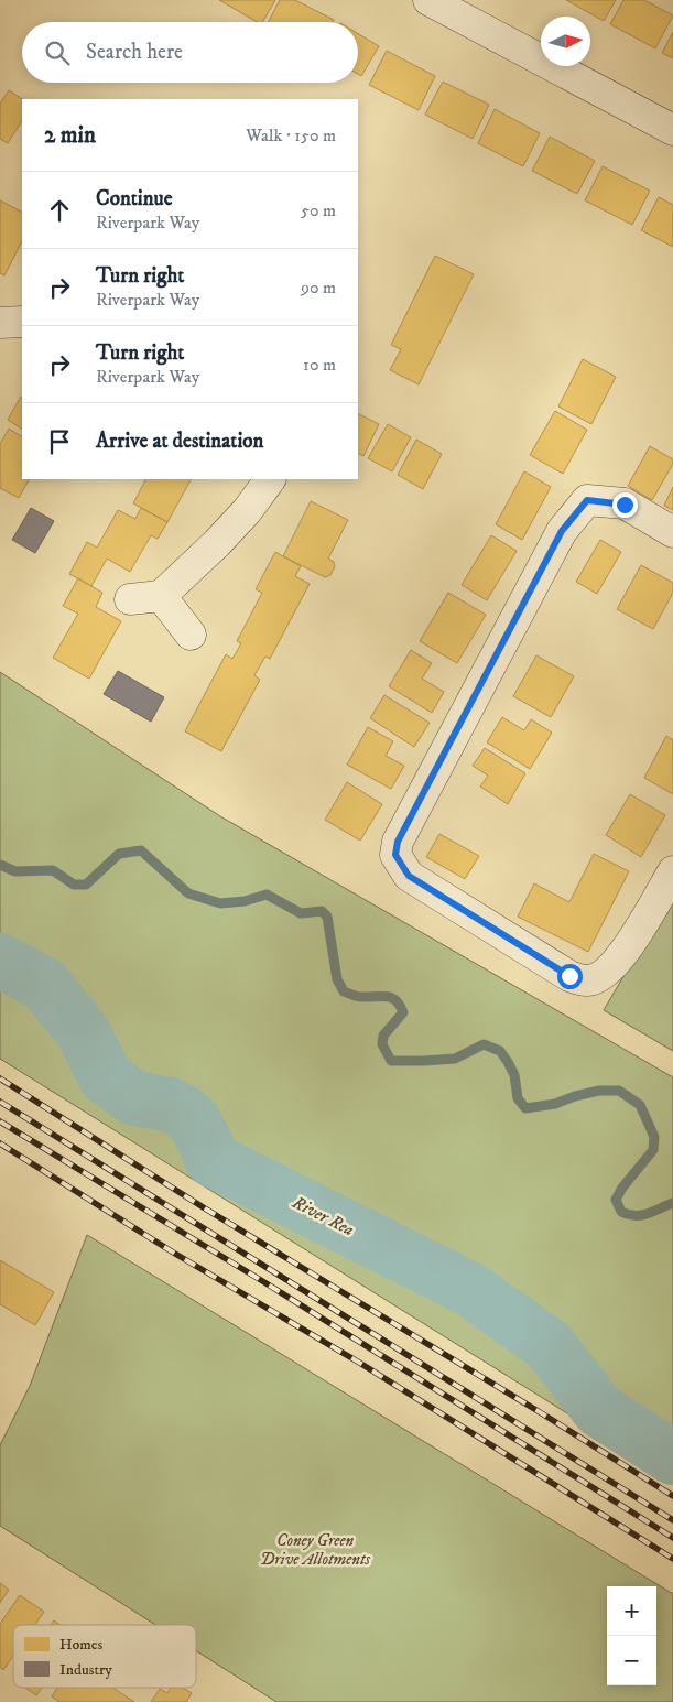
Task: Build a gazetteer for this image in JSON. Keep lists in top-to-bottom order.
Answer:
{
  "water": ["River Rea"],
  "parks": ["Coney Green Drive Allotments"],
  "legend": ["Homes", "Industry"],
  "north": "right",
  "page": {
    "search": "Search here",
    "heading": ["2 min", "Walk · 150 m"],
    "list": [
      ["Continue", "Riverpark Way", "50 m"],
      ["Turn right", "Riverpark Way", "90 m"],
      ["Turn right", "Riverpark Way", "10 m"],
      "Arrive at destination"
    ],
    "map_buttons": ["+", "−"]
  }
}
